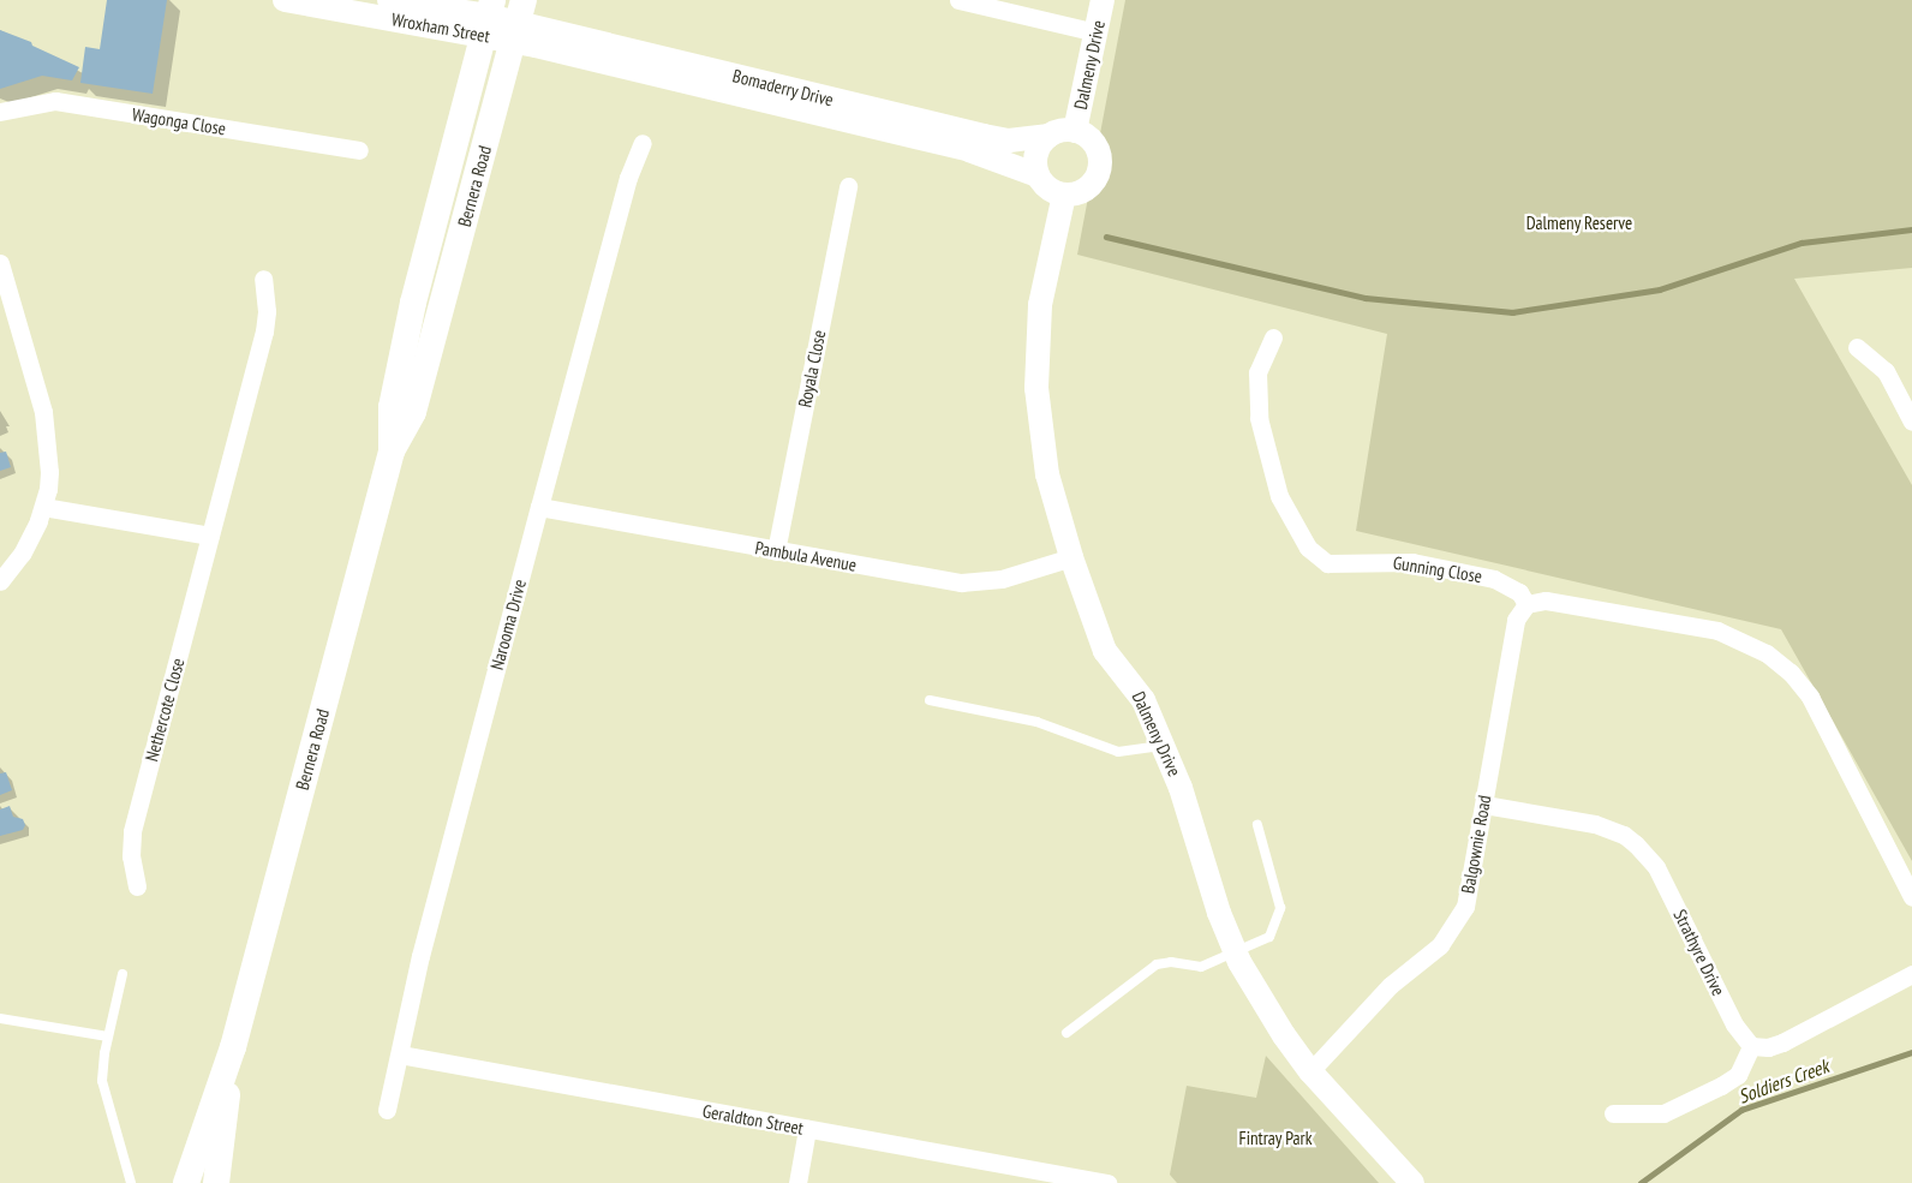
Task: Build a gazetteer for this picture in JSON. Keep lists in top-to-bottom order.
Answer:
{
  "streets": {
    "main road": ["Bernera Road"],
    "street": [
      "Wroxham Street",
      "Dalmeny Drive",
      "Bomaderry Drive",
      "Wagonga Close",
      "Royala Close",
      "Pambula Avenue",
      "Gunning Close",
      "Narooma Drive",
      "Nethercote Close",
      "Balgownie Road",
      "Strathyre Drive",
      "Geraldton Street"
    ]
  },
  "crossings": [
    ["Wroxham Street", "Bomaderry Drive"],
    ["Wroxham Street", "Bernera Road"],
    ["Dalmeny Drive", "Bomaderry Drive"],
    ["Dalmeny Drive", "Pambula Avenue"],
    ["Dalmeny Drive", "Balgownie Road"],
    ["Bomaderry Drive", "Bernera Road"],
    ["Royala Close", "Pambula Avenue"],
    ["Pambula Avenue", "Narooma Drive"],
    ["Gunning Close", "Balgownie Road"],
    ["Narooma Drive", "Geraldton Street"],
    ["Balgownie Road", "Strathyre Drive"]
  ],
  "water": ["Soldiers Creek"],
  "parks": ["Dalmeny Reserve", "Fintray Park"]
}
